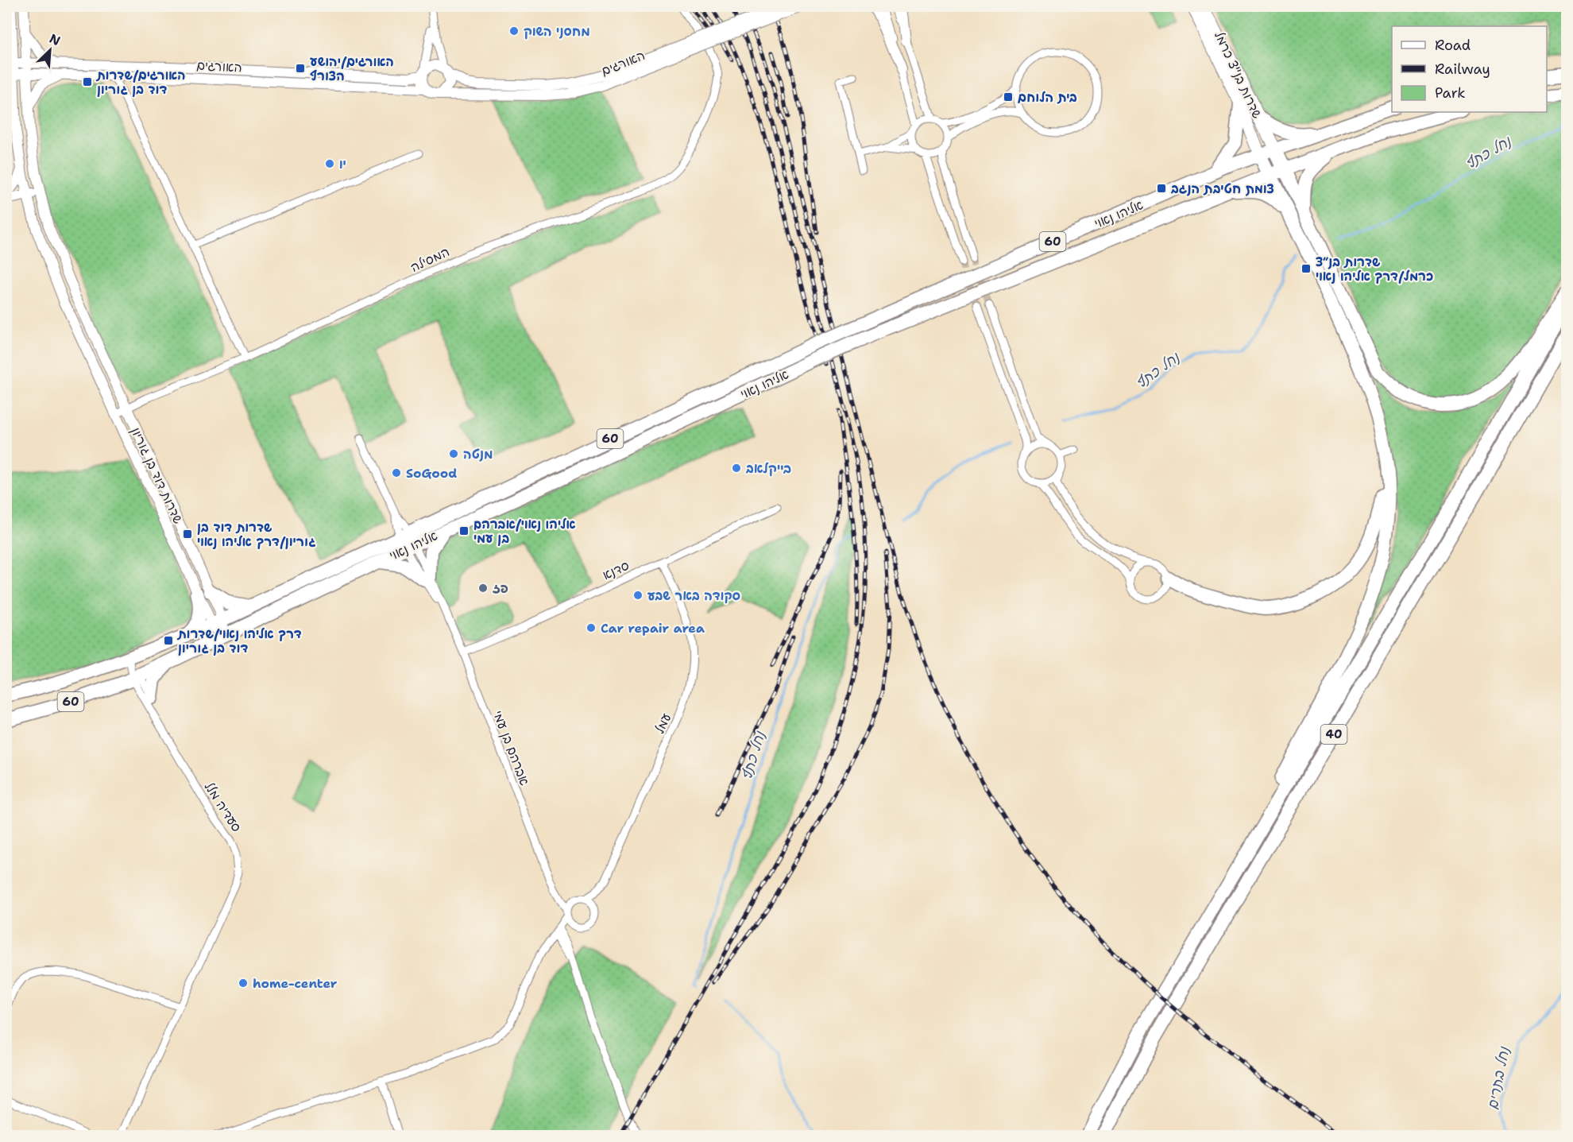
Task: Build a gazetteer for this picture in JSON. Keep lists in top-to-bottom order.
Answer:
{
  "streets": {
    "highway": ["אליהו נאוי", "60", "40"],
    "main road": ["שדרות בנ\"צ כרמל"],
    "street": [
      "האורגים",
      "המסילה",
      "שדרות דוד בן גוריון",
      "סדנא",
      "עמל",
      "אברהם בן עמי",
      "סעדיה מלל"
    ]
  },
  "crossings": [
    ["האורגים", "שדרות דוד בן גוריון"],
    ["שדרות בנ\"צ כרמל", "אליהו נאוי"],
    ["שדרות בנ\"צ כרמל", "60"],
    ["אליהו נאוי", "60"],
    ["אליהו נאוי", "שדרות דוד בן גוריון"],
    ["אליהו נאוי", "אברהם בן עמי"],
    ["אליהו נאוי", "סעדיה מלל"],
    ["המסילה", "שדרות דוד בן גוריון"],
    ["סדנא", "עמל"],
    ["סדנא", "אברהם בן עמי"],
    ["עמל", "אברהם בן עמי"]
  ],
  "water": ["נחל כתף", "נחל בתרים"],
  "places": {
    "other": [
      "מחסני השוק",
      "יו",
      "מנטה",
      "בייקלאב",
      "SoGood",
      "פז",
      "סקודה באר שבע",
      "Car repair area",
      "home-center"
    ],
    "transit": [
      "האורגים/יהושע הצורף",
      "האורגים/שדרות דוד בן גוריון",
      "בית הלוחם",
      "צומת חטיבת הנגב",
      "שדרות בנ״צ כרמל/דרך אליהו נאוי",
      "אליהו נאוי/אברהם בן עמי",
      "שדרות דוד בן גוריון/דרך אליהו נאוי",
      "דרך אליהו נאוי/שדרות דוד בן גוריון"
    ]
  },
  "legend": ["Road", "Railway", "Park"],
  "north": "top right"
}
